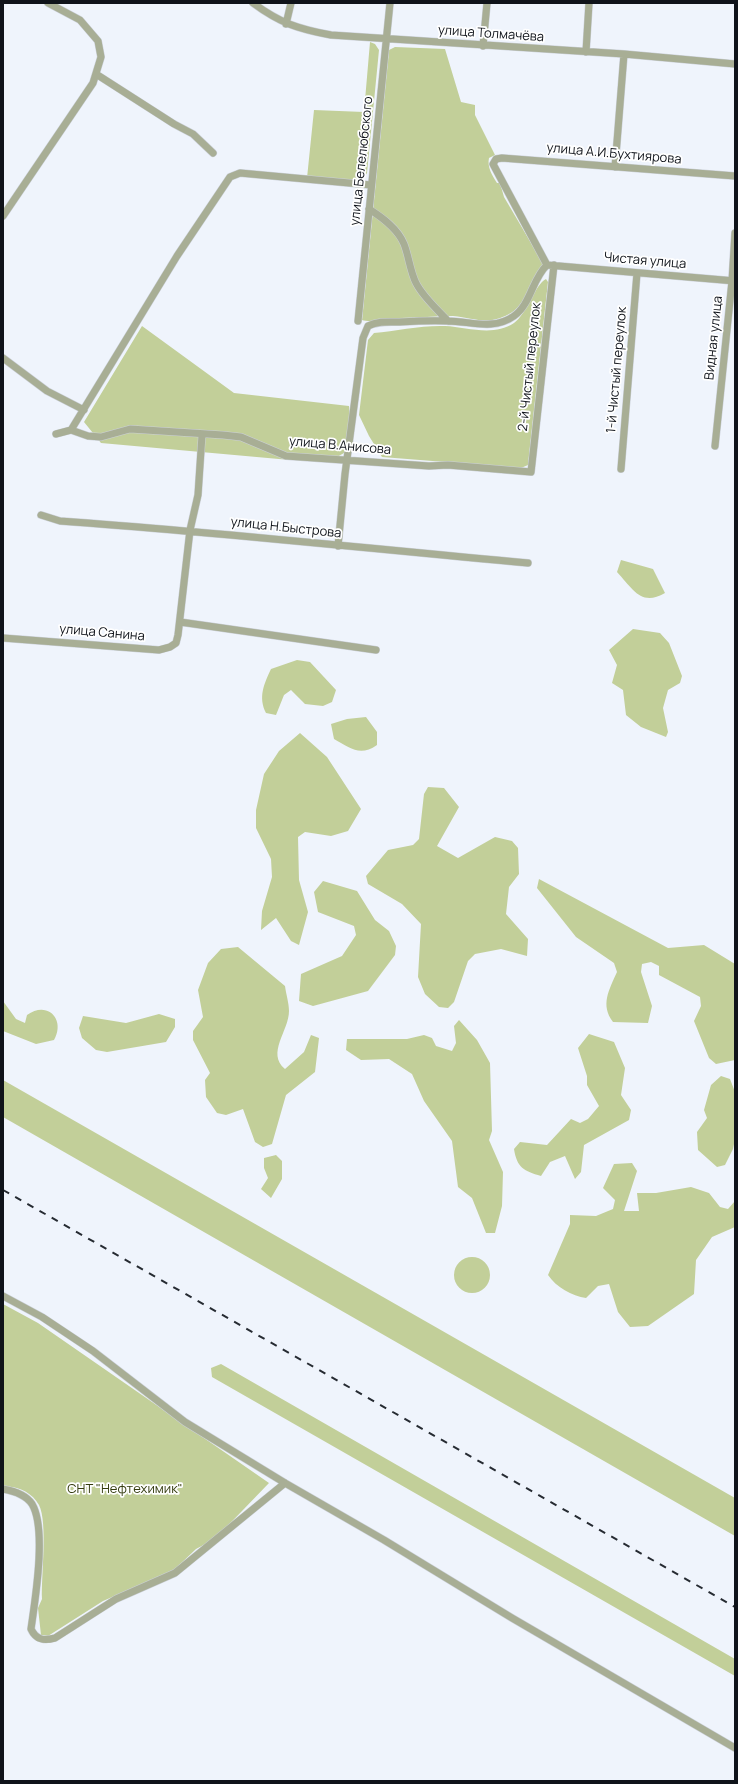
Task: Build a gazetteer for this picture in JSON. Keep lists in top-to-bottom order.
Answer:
{
  "streets": {
    "street": [
      "улица Толмачёва",
      "улица А.И.Бухтиярова",
      "улица Белелюбского",
      "Чистая улица",
      "Видная улица",
      "2-й Чистый переулок",
      "1-й Чистый переулок",
      "улица В.Анисова",
      "улица Н.Быстрова",
      "улица Санина"
    ]
  },
  "crossings": [
    ["улица Толмачёва", "улица Белелюбского"],
    ["улица А.И.Бухтиярова", "Чистая улица"],
    ["улица А.И.Бухтиярова", "2-й Чистый переулок"],
    ["Чистая улица", "Видная улица"],
    ["Чистая улица", "2-й Чистый переулок"],
    ["Чистая улица", "1-й Чистый переулок"],
    ["2-й Чистый переулок", "улица В.Анисова"]
  ],
  "parks": ["СНТ \"Нефтехимик\""]
}
